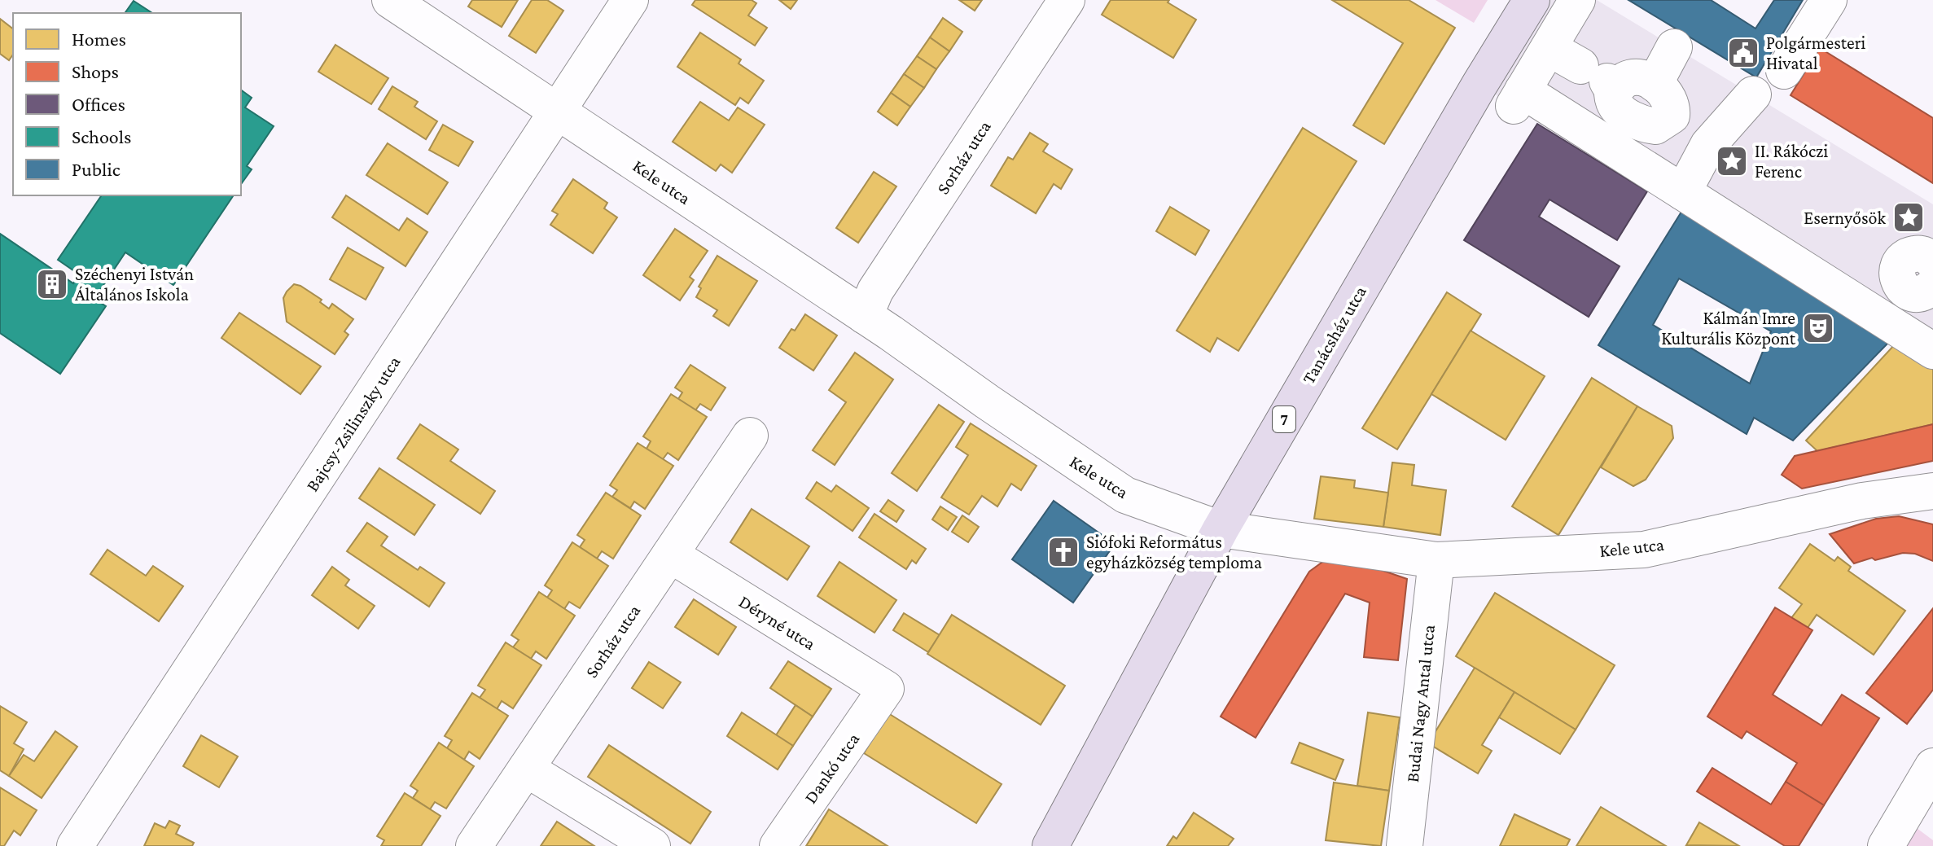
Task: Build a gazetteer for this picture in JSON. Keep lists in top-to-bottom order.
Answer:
{
  "streets": {
    "main road": ["Tanácsház utca", "7"],
    "street": [
      "Sorház utca",
      "Kele utca",
      "Bajcsy-Zsilinszky utca",
      "Déryné utca",
      "Budai Nagy Antal utca",
      "Dankó utca"
    ]
  },
  "crossings": [
    ["Sorház utca", "Kele utca"],
    ["Sorház utca", "Déryné utca"],
    ["Kele utca", "Tanácsház utca"],
    ["Kele utca", "Bajcsy-Zsilinszky utca"],
    ["Kele utca", "Budai Nagy Antal utca"],
    ["Déryné utca", "Dankó utca"]
  ],
  "places": {
    "public building": ["Polgármesteri Hivatal"],
    "place": ["II. Rákóczi Ferenc", "Esernyősök"],
    "building": ["Széchenyi István Általános Iskola"],
    "theatre": ["Kálmán Imre Kulturális Központ"],
    "church": ["Siófoki Református egyházközség temploma"]
  },
  "legend": [
    "Homes",
    "Shops",
    "Offices",
    "Schools",
    "Public"
  ]
}
